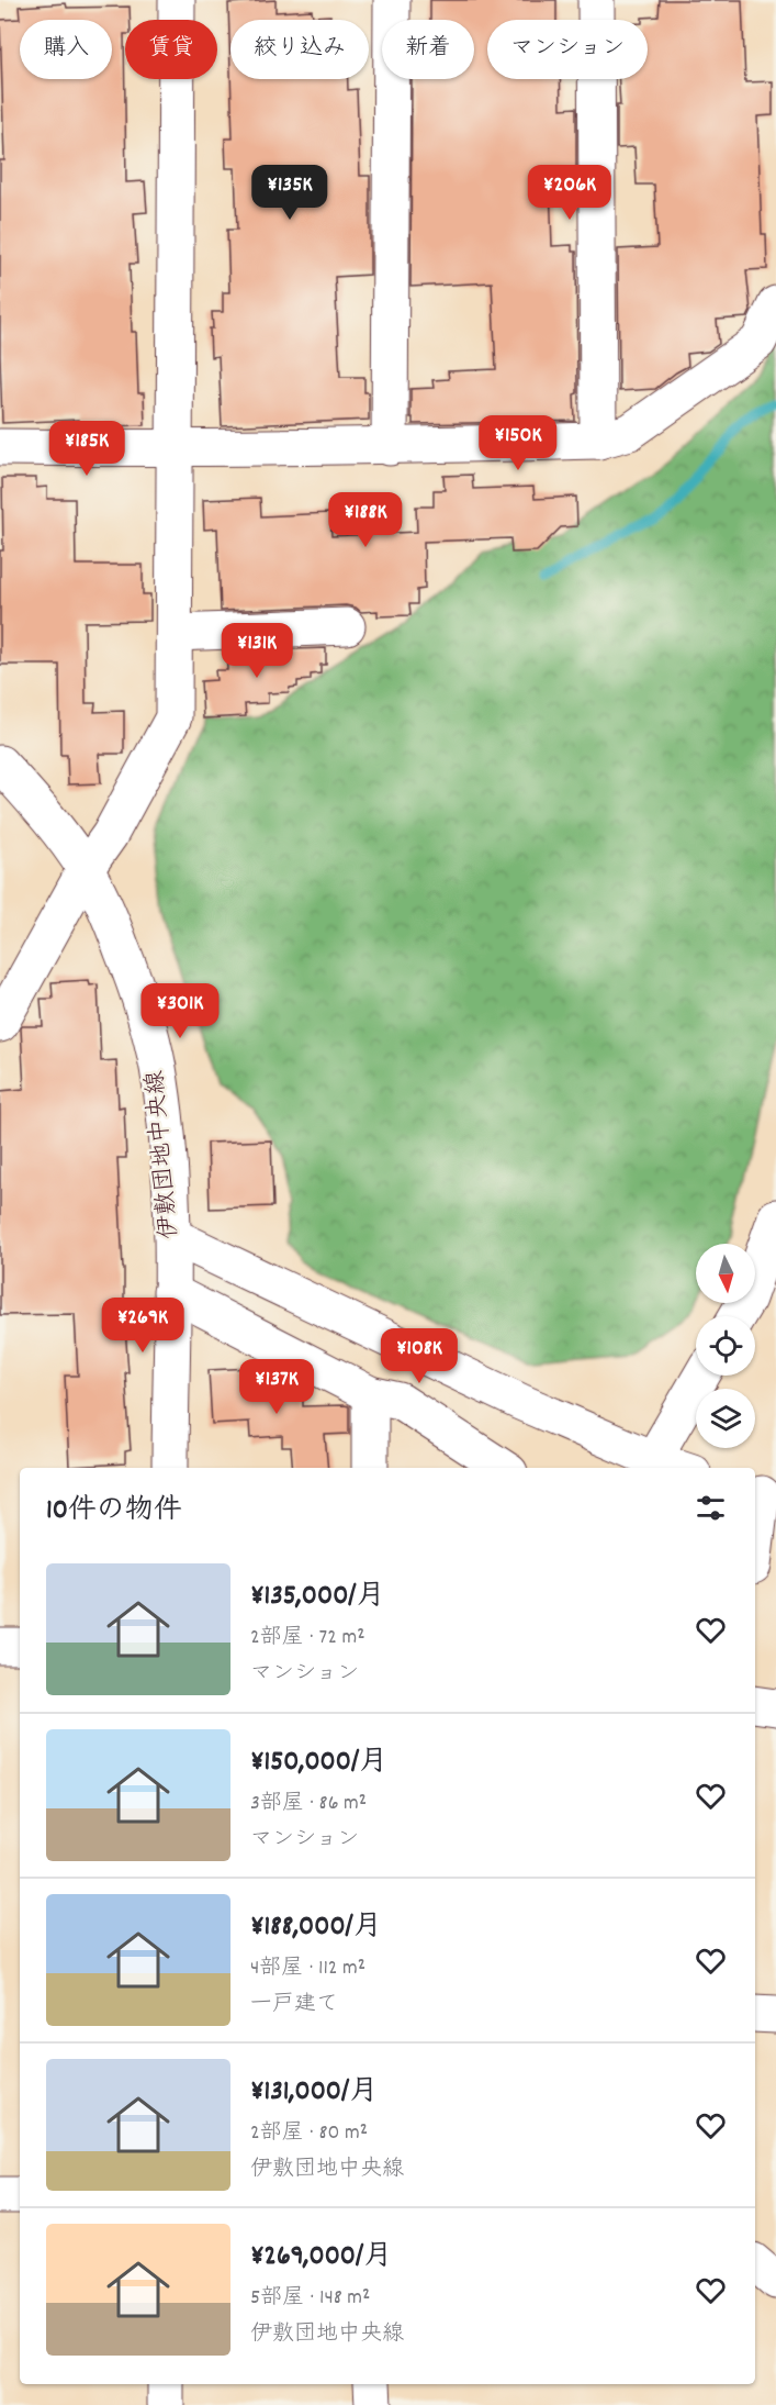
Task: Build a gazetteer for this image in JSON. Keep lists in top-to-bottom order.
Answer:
{
  "streets": {
    "street": ["伊敷団地中央線"]
  },
  "north": "bottom",
  "page": {
    "chip": [
      "購入",
      "賃貸",
      "絞り込み",
      "新着",
      "マンション"
    ],
    "price": [
      "¥135K",
      "¥206K",
      "¥150K",
      "¥185K",
      "¥188K",
      "¥131K",
      "¥301K",
      "¥269K",
      "¥108K",
      "¥137K"
    ],
    "heading": "10件の物件",
    "list": [
      {
        "name": "¥135,000/月",
        "note": "2部屋 · 72 m² · マンション"
      },
      {
        "name": "¥150,000/月",
        "note": "3部屋 · 86 m² · マンション"
      },
      {
        "name": "¥188,000/月",
        "note": "4部屋 · 112 m² · 一戸建て"
      },
      {
        "name": "¥131,000/月",
        "note": "2部屋 · 80 m² · 伊敷団地中央線"
      },
      {
        "name": "¥269,000/月",
        "note": "5部屋 · 148 m² · 伊敷団地中央線"
      }
    ]
  }
}
